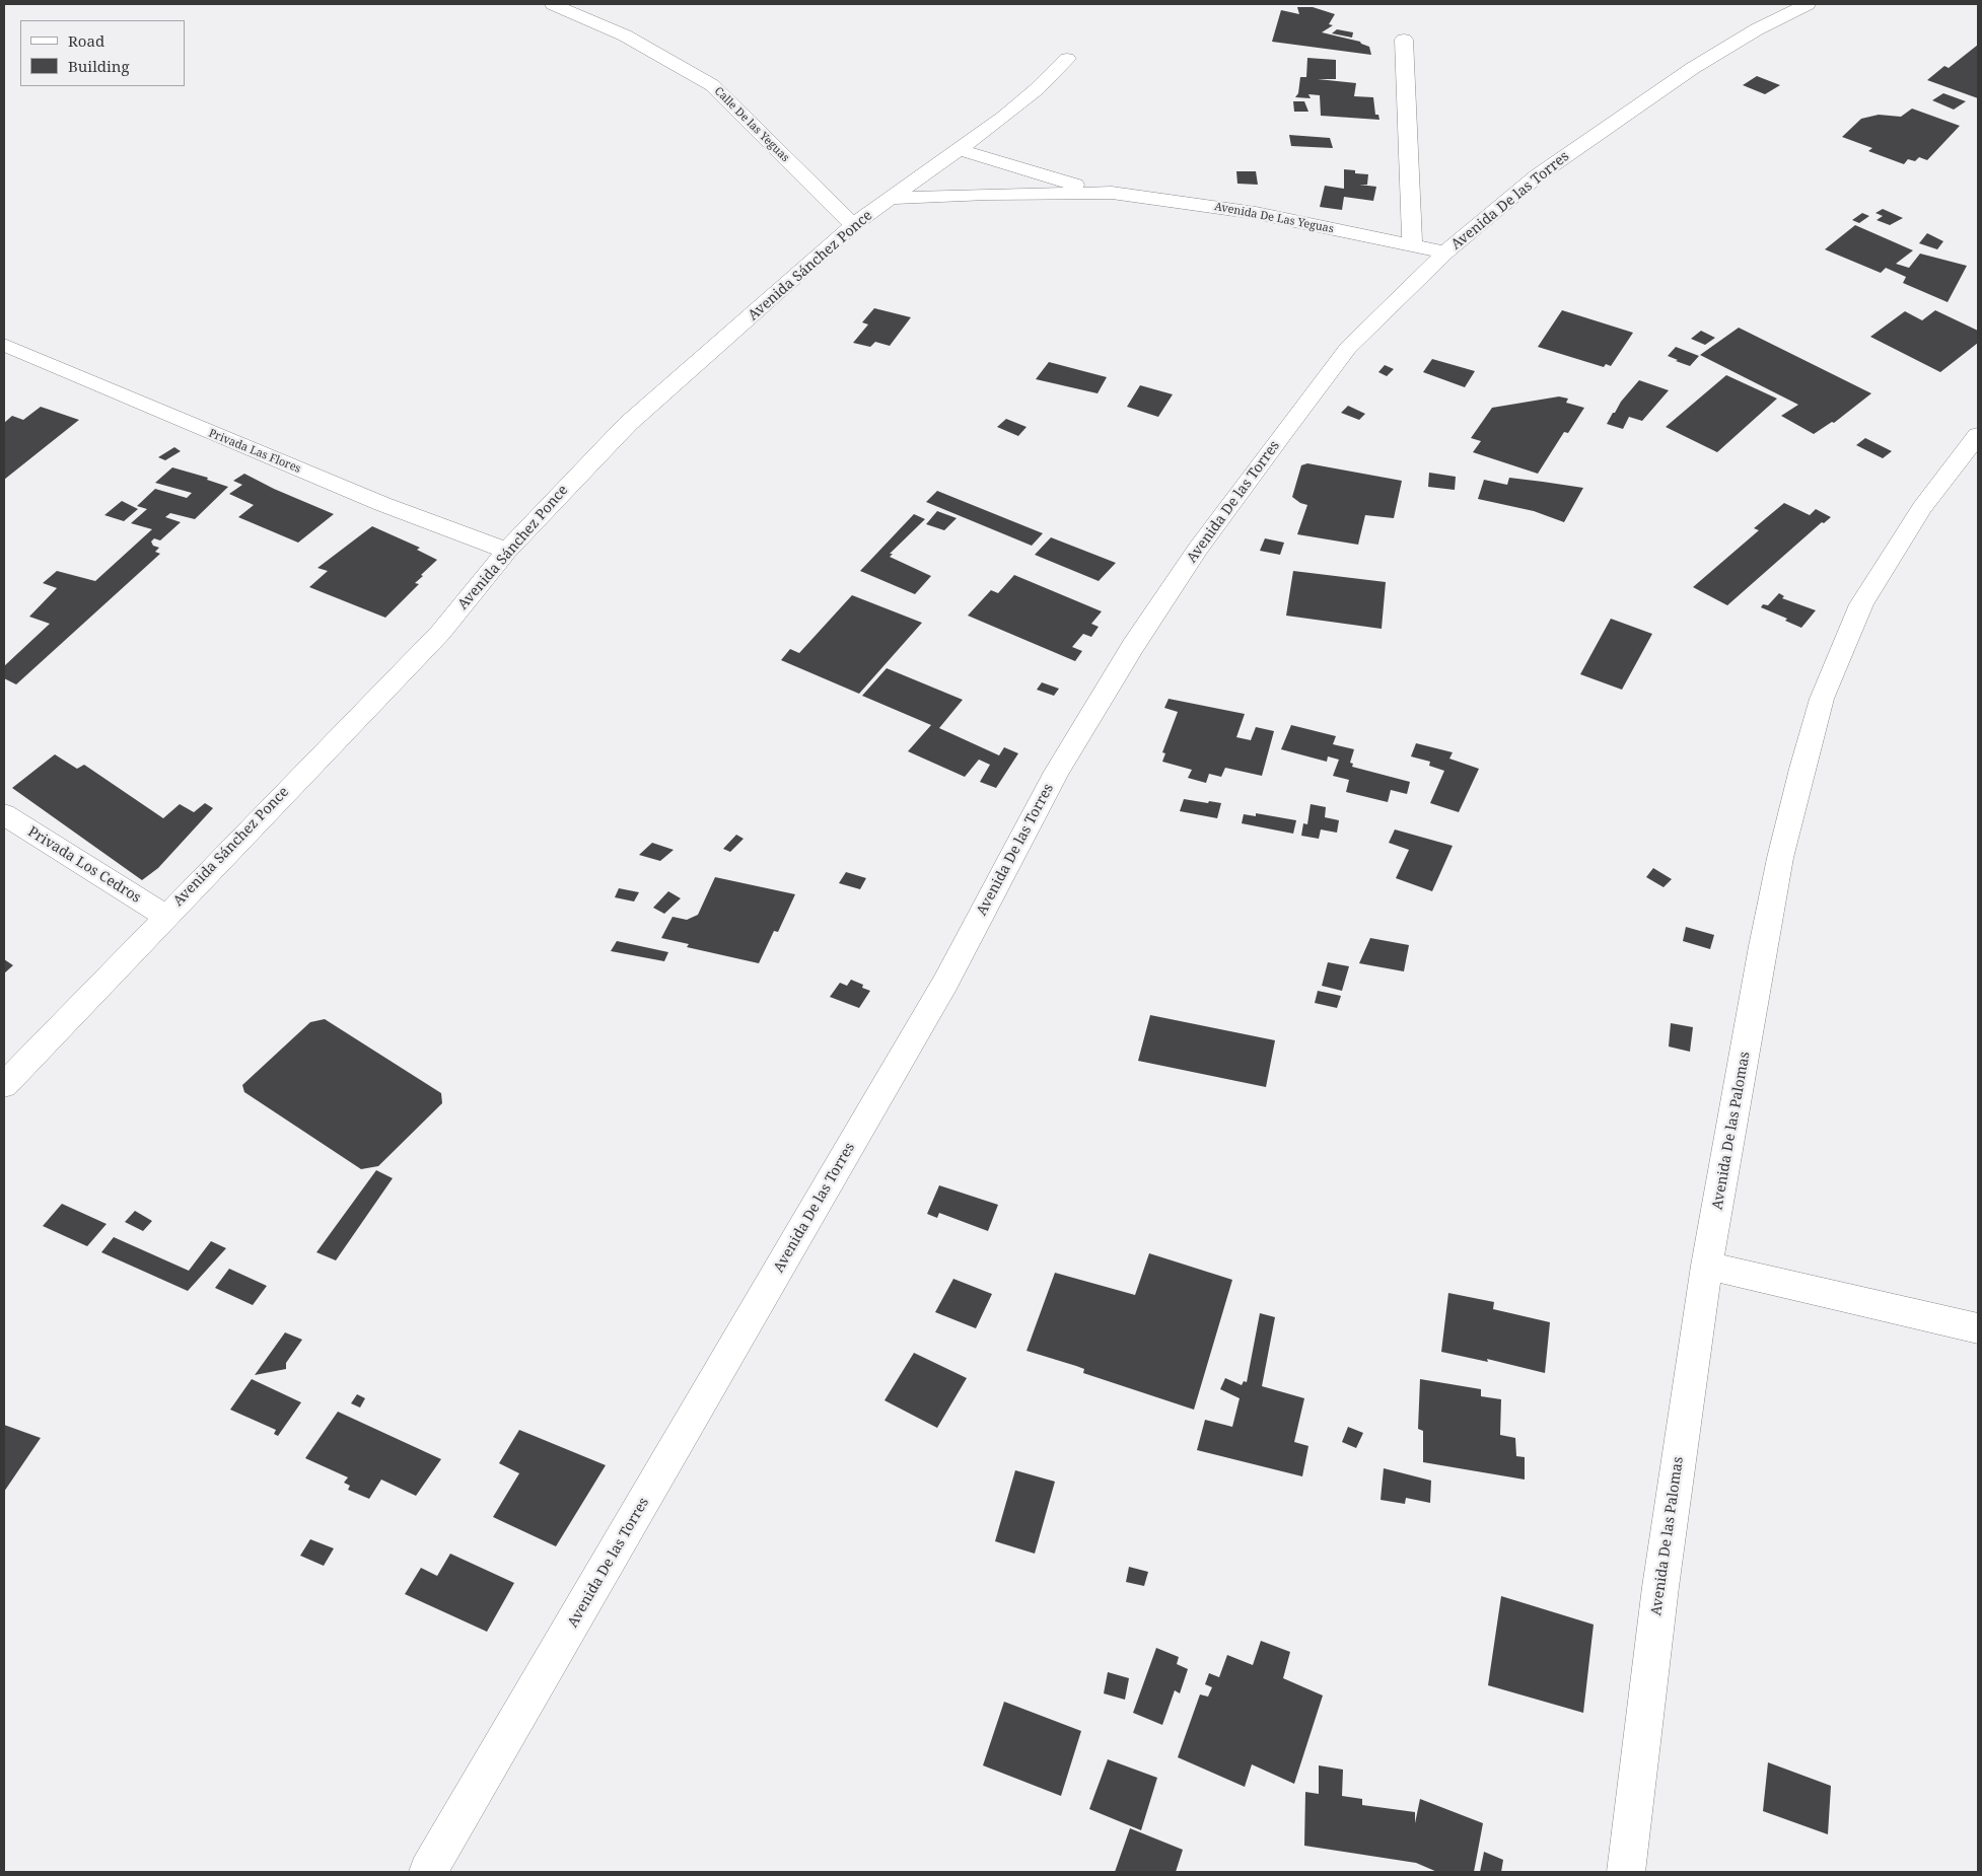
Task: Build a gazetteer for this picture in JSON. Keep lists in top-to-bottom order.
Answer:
{
  "streets": {
    "street": [
      "Calle De las Yeguas",
      "Avenida De las Torres",
      "Avenida De Las Yeguas",
      "Avenida Sánchez Ponce",
      "Privada Las Flores",
      "Privada Los Cedros",
      "Avenida De las Palomas"
    ]
  },
  "crossings": [
    ["Calle De las Yeguas", "Avenida Sánchez Ponce"],
    ["Avenida De las Torres", "Avenida De Las Yeguas"],
    ["Avenida De Las Yeguas", "Avenida Sánchez Ponce"],
    ["Avenida Sánchez Ponce", "Privada Las Flores"],
    ["Avenida Sánchez Ponce", "Privada Los Cedros"]
  ],
  "legend": ["Road", "Building"]
}
